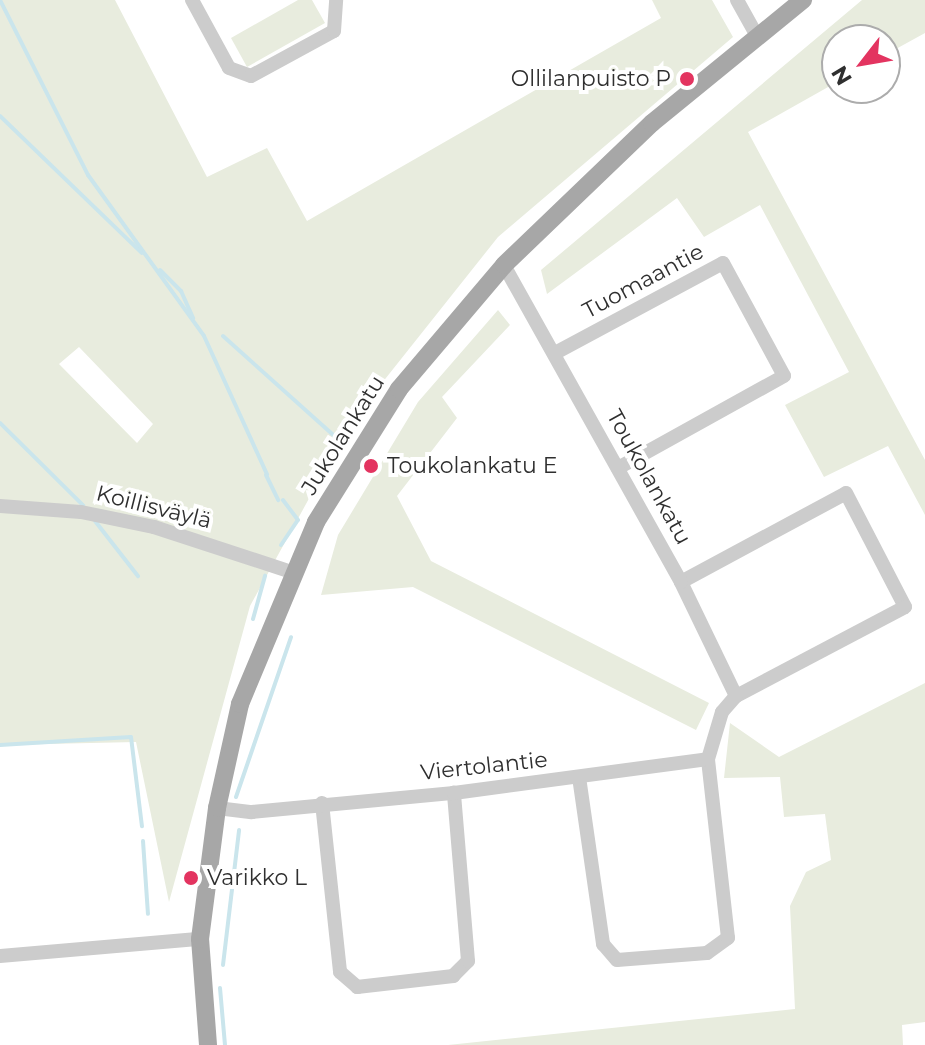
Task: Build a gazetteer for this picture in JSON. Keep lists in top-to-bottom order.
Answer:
{
  "streets": {
    "main road": ["Jukolankatu"],
    "street": [
      "Tuomaantie",
      "Toukolankatu",
      "Koillisväylä",
      "Viertolantie"
    ]
  },
  "crossings": [
    ["Tuomaantie", "Toukolankatu"],
    ["Jukolankatu", "Toukolankatu"],
    ["Jukolankatu", "Koillisväylä"],
    ["Jukolankatu", "Viertolantie"]
  ],
  "places": ["Ollilanpuisto P", "Toukolankatu E", "Varikko L"],
  "north": "bottom left"
}
